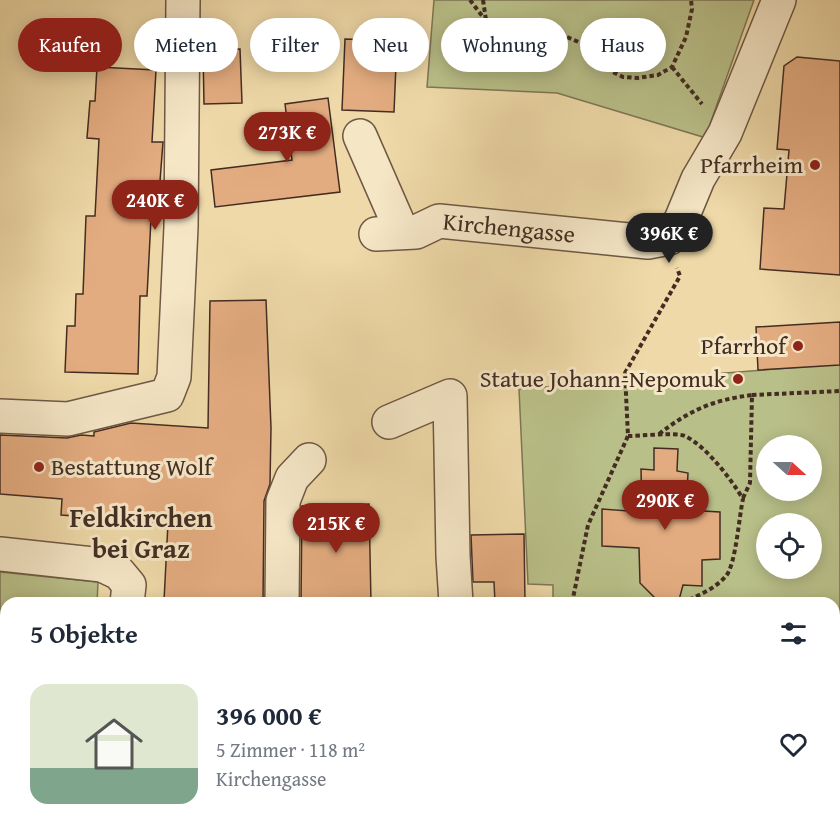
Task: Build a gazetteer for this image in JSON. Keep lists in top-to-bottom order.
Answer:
{
  "streets": {
    "street": ["Kirchengasse"]
  },
  "districts": ["Feldkirchen bei Graz"],
  "places": [
    "Pfarrheim",
    "Pfarrhof",
    "Statue Johann-Nepomuk",
    "Bestattung Wolf"
  ],
  "north": "right",
  "page": {
    "chip": [
      "Kaufen",
      "Mieten",
      "Filter",
      "Neu",
      "Wohnung",
      "Haus"
    ],
    "price": [
      "273K €",
      "240K €",
      "396K €",
      "290K €",
      "215K €"
    ],
    "heading": "5 Objekte",
    "list": [
      {
        "name": "396 000 €",
        "note": "5 Zimmer · 118 m² · Kirchengasse"
      }
    ]
  }
}
